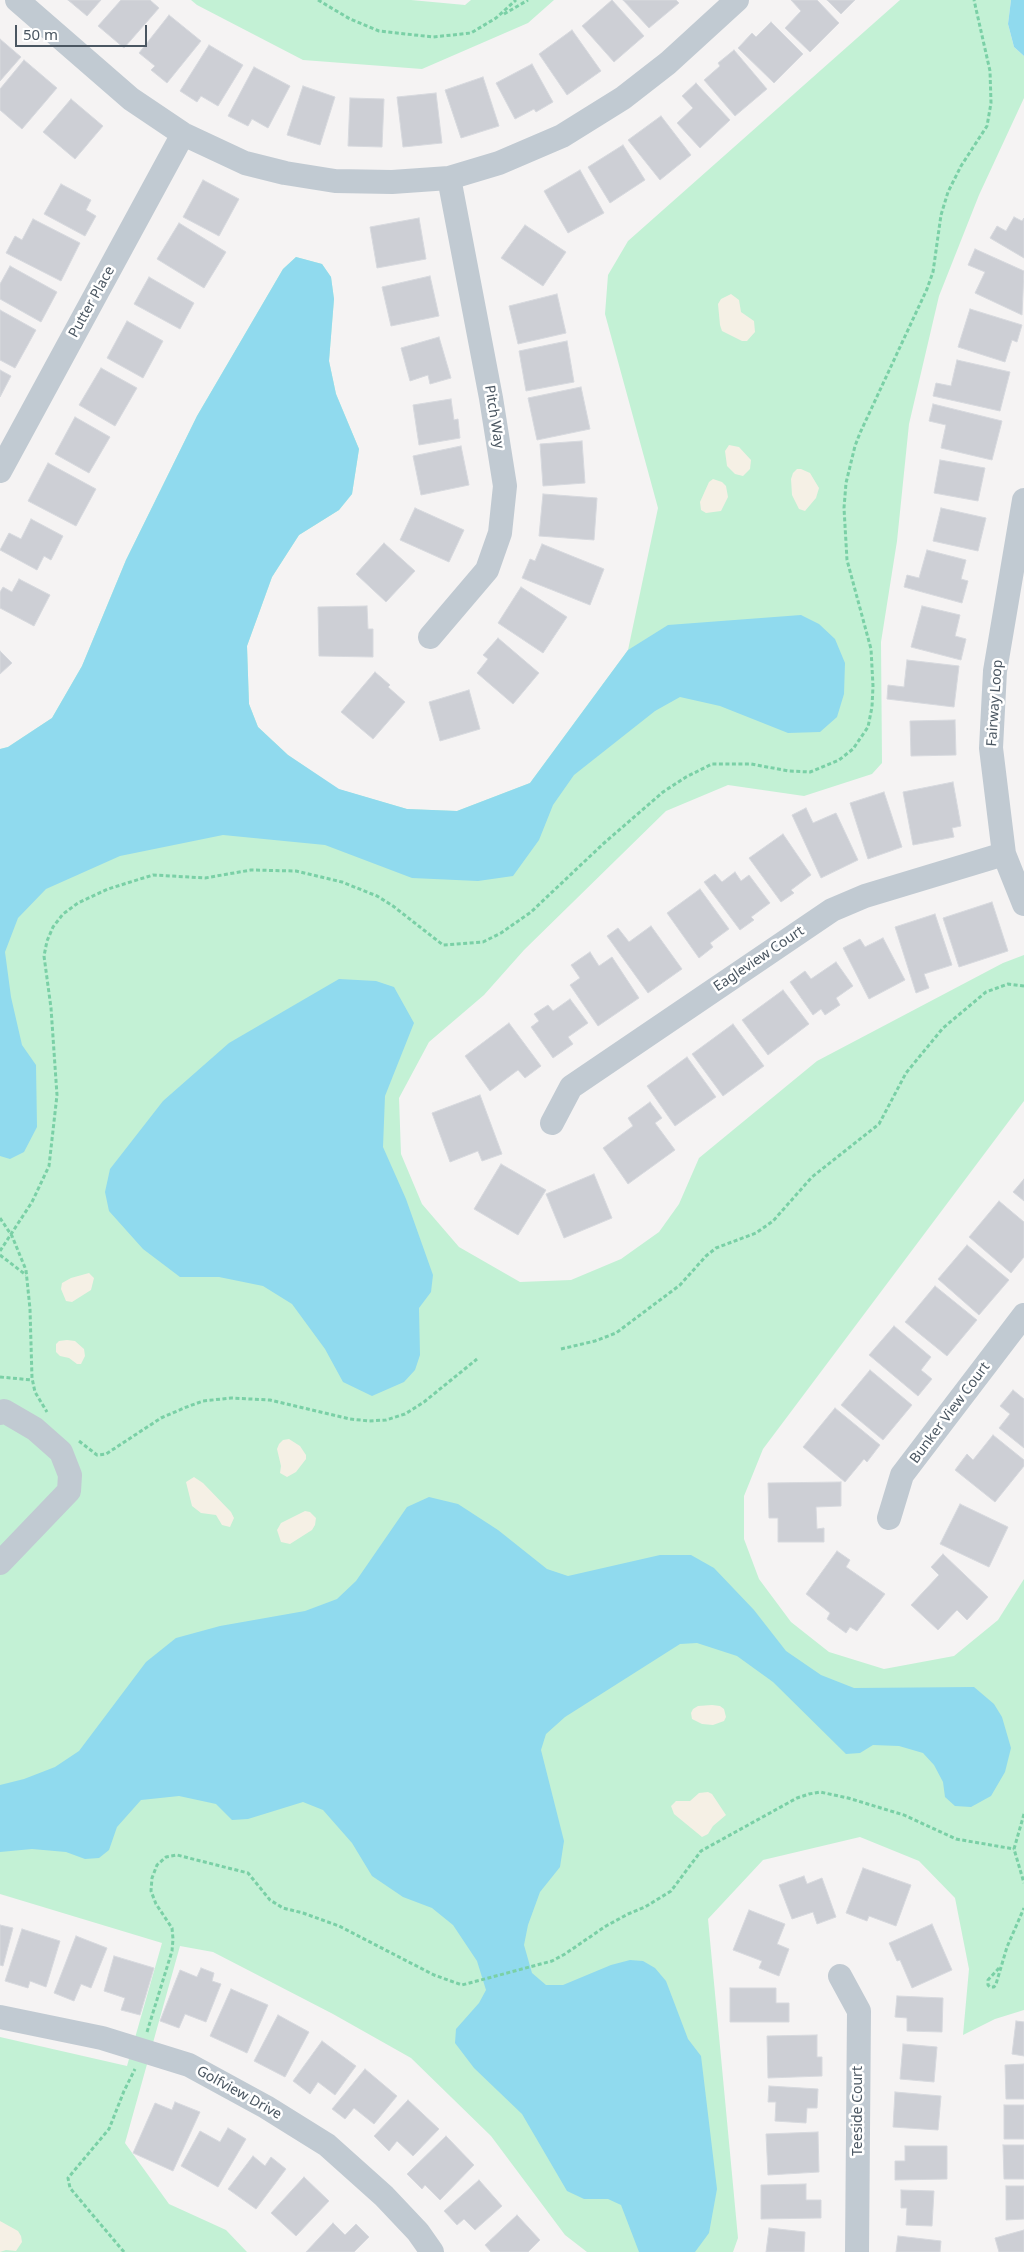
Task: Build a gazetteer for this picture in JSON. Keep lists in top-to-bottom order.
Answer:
{
  "streets": {
    "street": [
      "Putter Place",
      "Pitch Way",
      "Fairway Loop",
      "Eagleview Court",
      "Bunker View Court",
      "Golfview Drive",
      "Teeside Court"
    ]
  },
  "crossings": [
    ["Fairway Loop", "Eagleview Court"]
  ],
  "scale_bar": "50 m"
}
